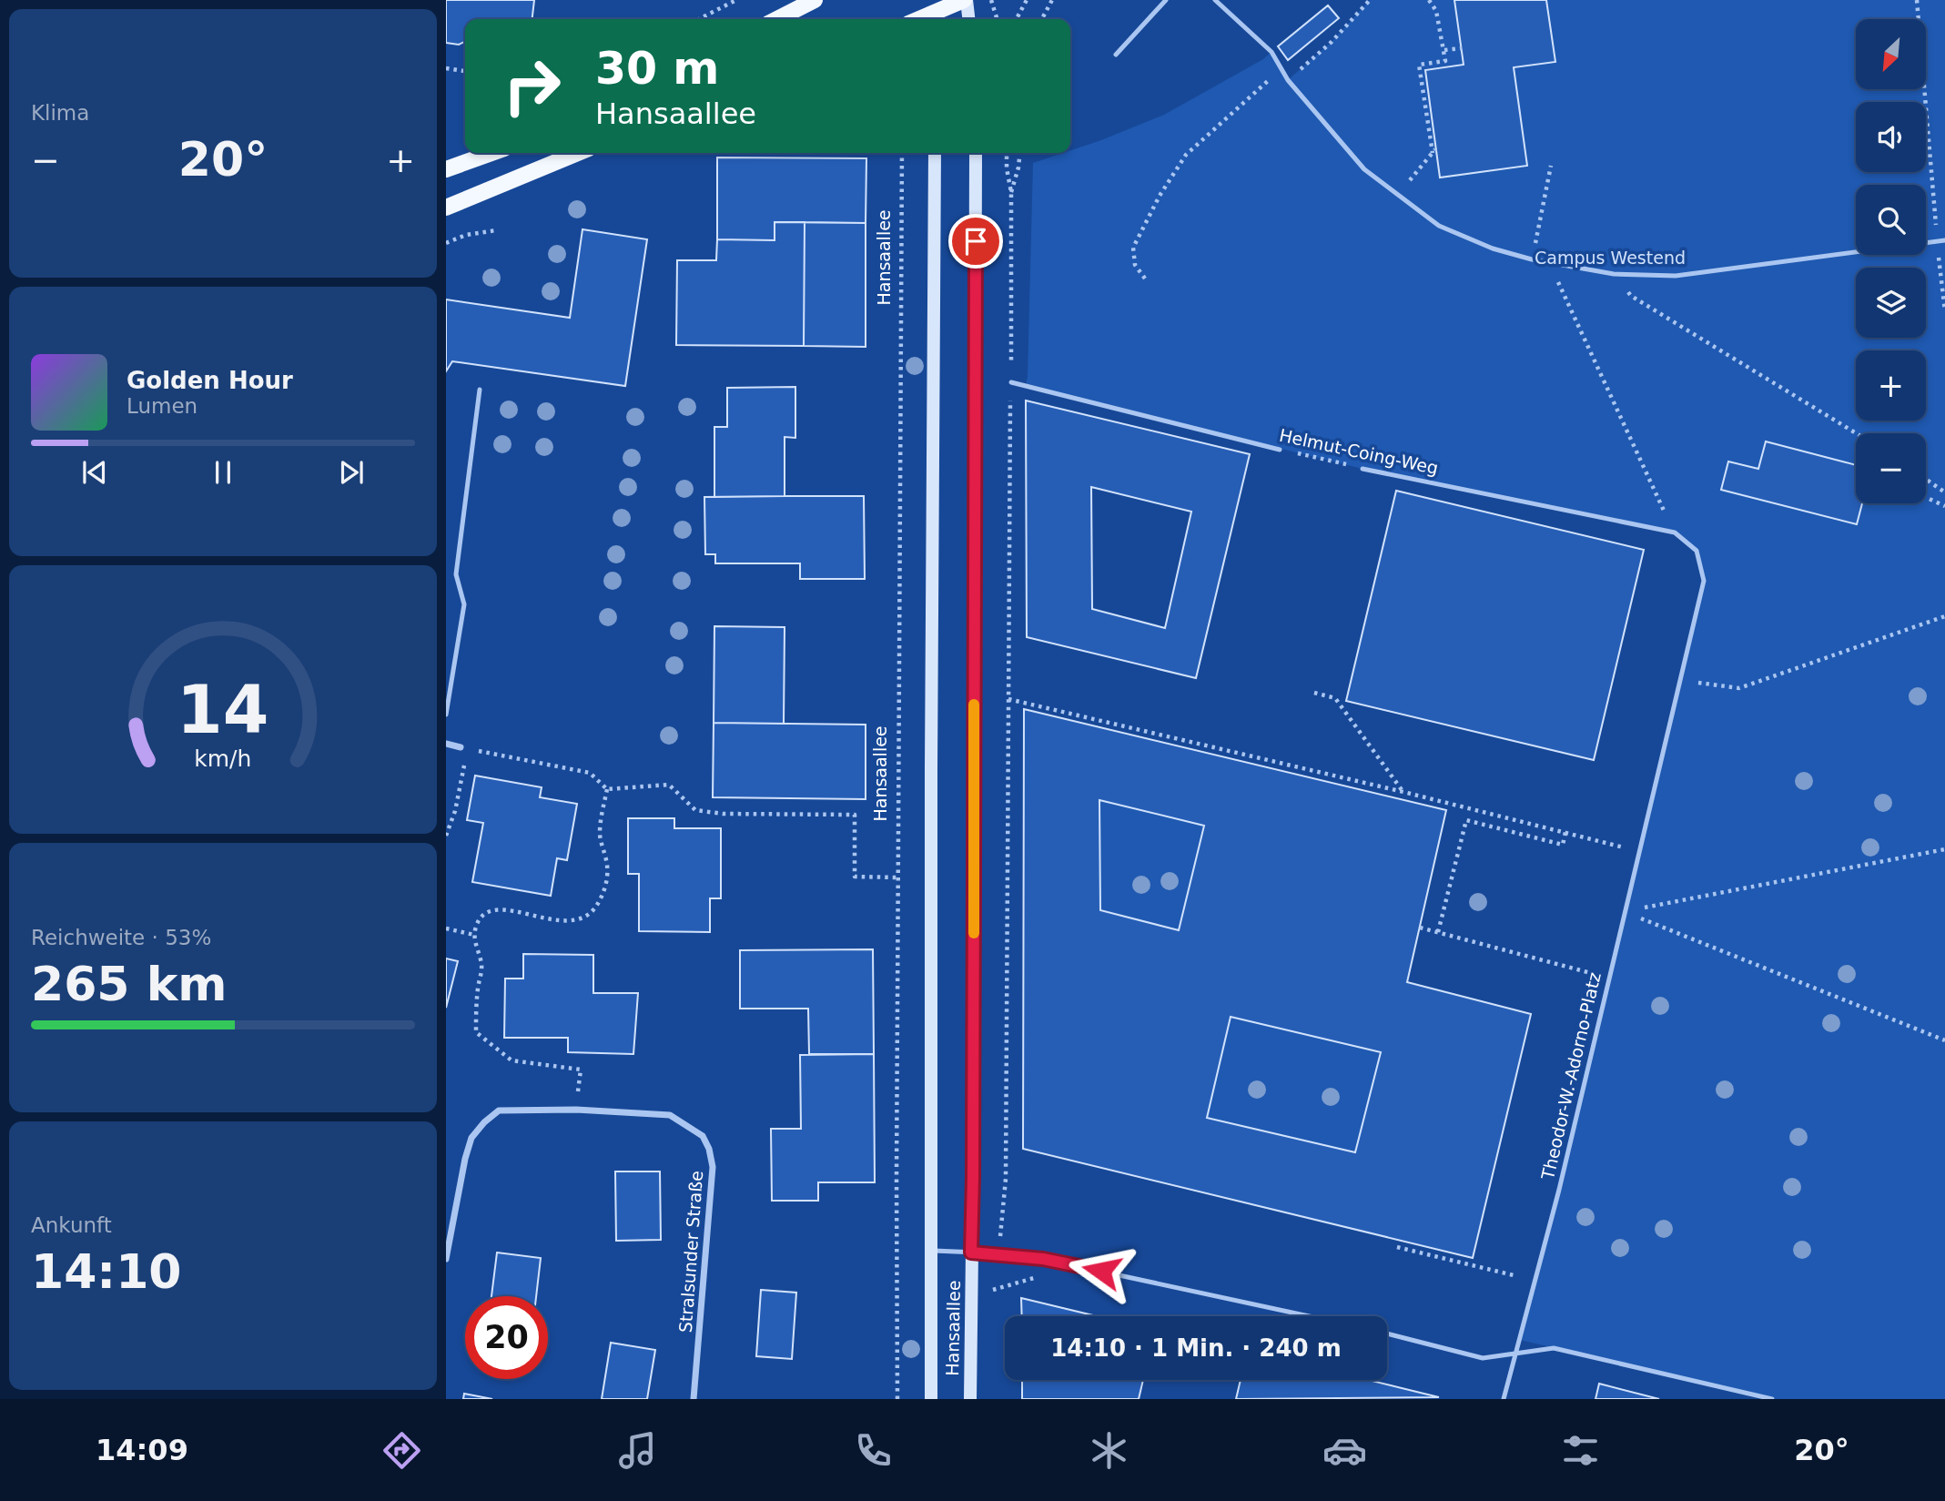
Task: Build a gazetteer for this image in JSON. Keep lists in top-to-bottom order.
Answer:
{
  "streets": {
    "main road": ["Hansaallee"],
    "street": ["Stralsunder Straße"],
    "lane": ["Helmut-Coing-Weg", "Theodor-W.-Adorno-Platz"]
  },
  "crossings": [
    ["Helmut-Coing-Weg", "Theodor-W.-Adorno-Platz"]
  ],
  "parks": ["Campus Westend"],
  "north": "bottom left",
  "page": {
    "tile": [
      "Klima",
      ["Reichweite · 53%", "265 km"],
      ["Ankunft", "14:10"]
    ],
    "map_buttons": ["+", "−"],
    "turn": ["30 m", "Hansaallee"],
    "heat": ["−", "20°", "+"],
    "song": ["Golden Hour", "Lumen"],
    "limit": "20",
    "trip": "14:10 · 1 Min. · 240 m",
    "tabs": ["14:09", "20°"],
    "gauge": ["14", "km/h"]
  }
}
